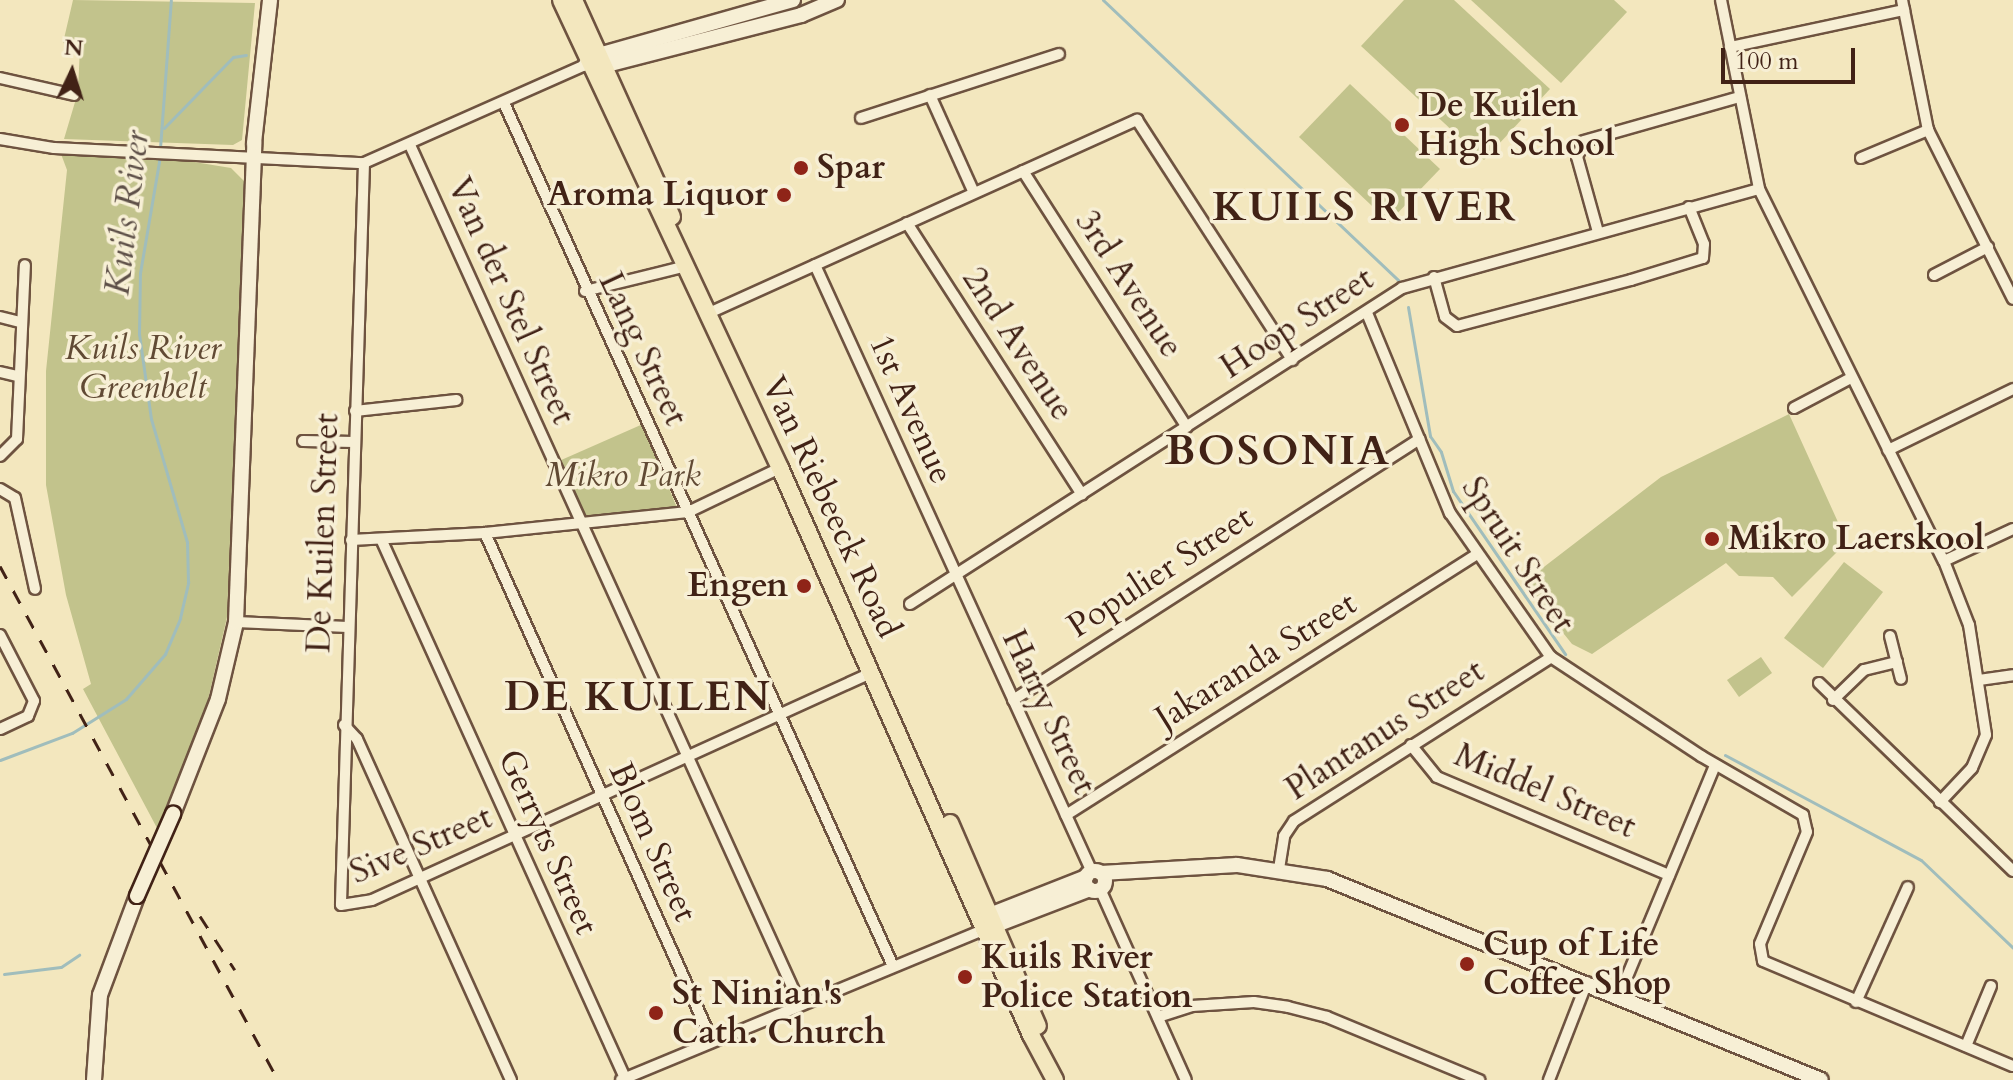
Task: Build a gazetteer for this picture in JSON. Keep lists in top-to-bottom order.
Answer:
{
  "streets": {
    "main road": ["Van Riebeeck Road"],
    "street": [
      "3rd Avenue",
      "Van der Stel Street",
      "Hoop Street",
      "2nd Avenue",
      "Lang Street",
      "1st Avenue",
      "De Kuilen Street",
      "Spruit Street",
      "Populier Street",
      "Jakaranda Street",
      "Harry Street",
      "Plantanus Street",
      "Middel Street",
      "Gerryts Street",
      "Blom Street",
      "Sive Street"
    ]
  },
  "crossings": [
    ["3rd Avenue", "Hoop Street"],
    ["Van der Stel Street", "Sive Street"],
    ["Hoop Street", "2nd Avenue"],
    ["Hoop Street", "1st Avenue"],
    ["Hoop Street", "Spruit Street"],
    ["Hoop Street", "Harry Street"],
    ["Lang Street", "Sive Street"],
    ["1st Avenue", "Harry Street"],
    ["Van Riebeeck Road", "Sive Street"],
    ["De Kuilen Street", "Sive Street"],
    ["Spruit Street", "Populier Street"],
    ["Spruit Street", "Jakaranda Street"],
    ["Spruit Street", "Plantanus Street"],
    ["Populier Street", "Harry Street"],
    ["Jakaranda Street", "Harry Street"],
    ["Plantanus Street", "Middel Street"],
    ["Gerryts Street", "Sive Street"],
    ["Blom Street", "Sive Street"]
  ],
  "districts": ["KUILS RIVER", "BOSONIA", "DE KUILEN"],
  "water": ["Kuils River"],
  "parks": ["Kuils River Greenbelt", "Mikro Park"],
  "places": [
    "De Kuilen High School",
    "Spar",
    "Aroma Liquor",
    "Mikro Laerskool",
    "Engen",
    "Cup of Life Coffee Shop",
    "Kuils River Police Station",
    "St Ninian's Cath. Church"
  ],
  "scale_bar": "100 m",
  "north": "top"
}
